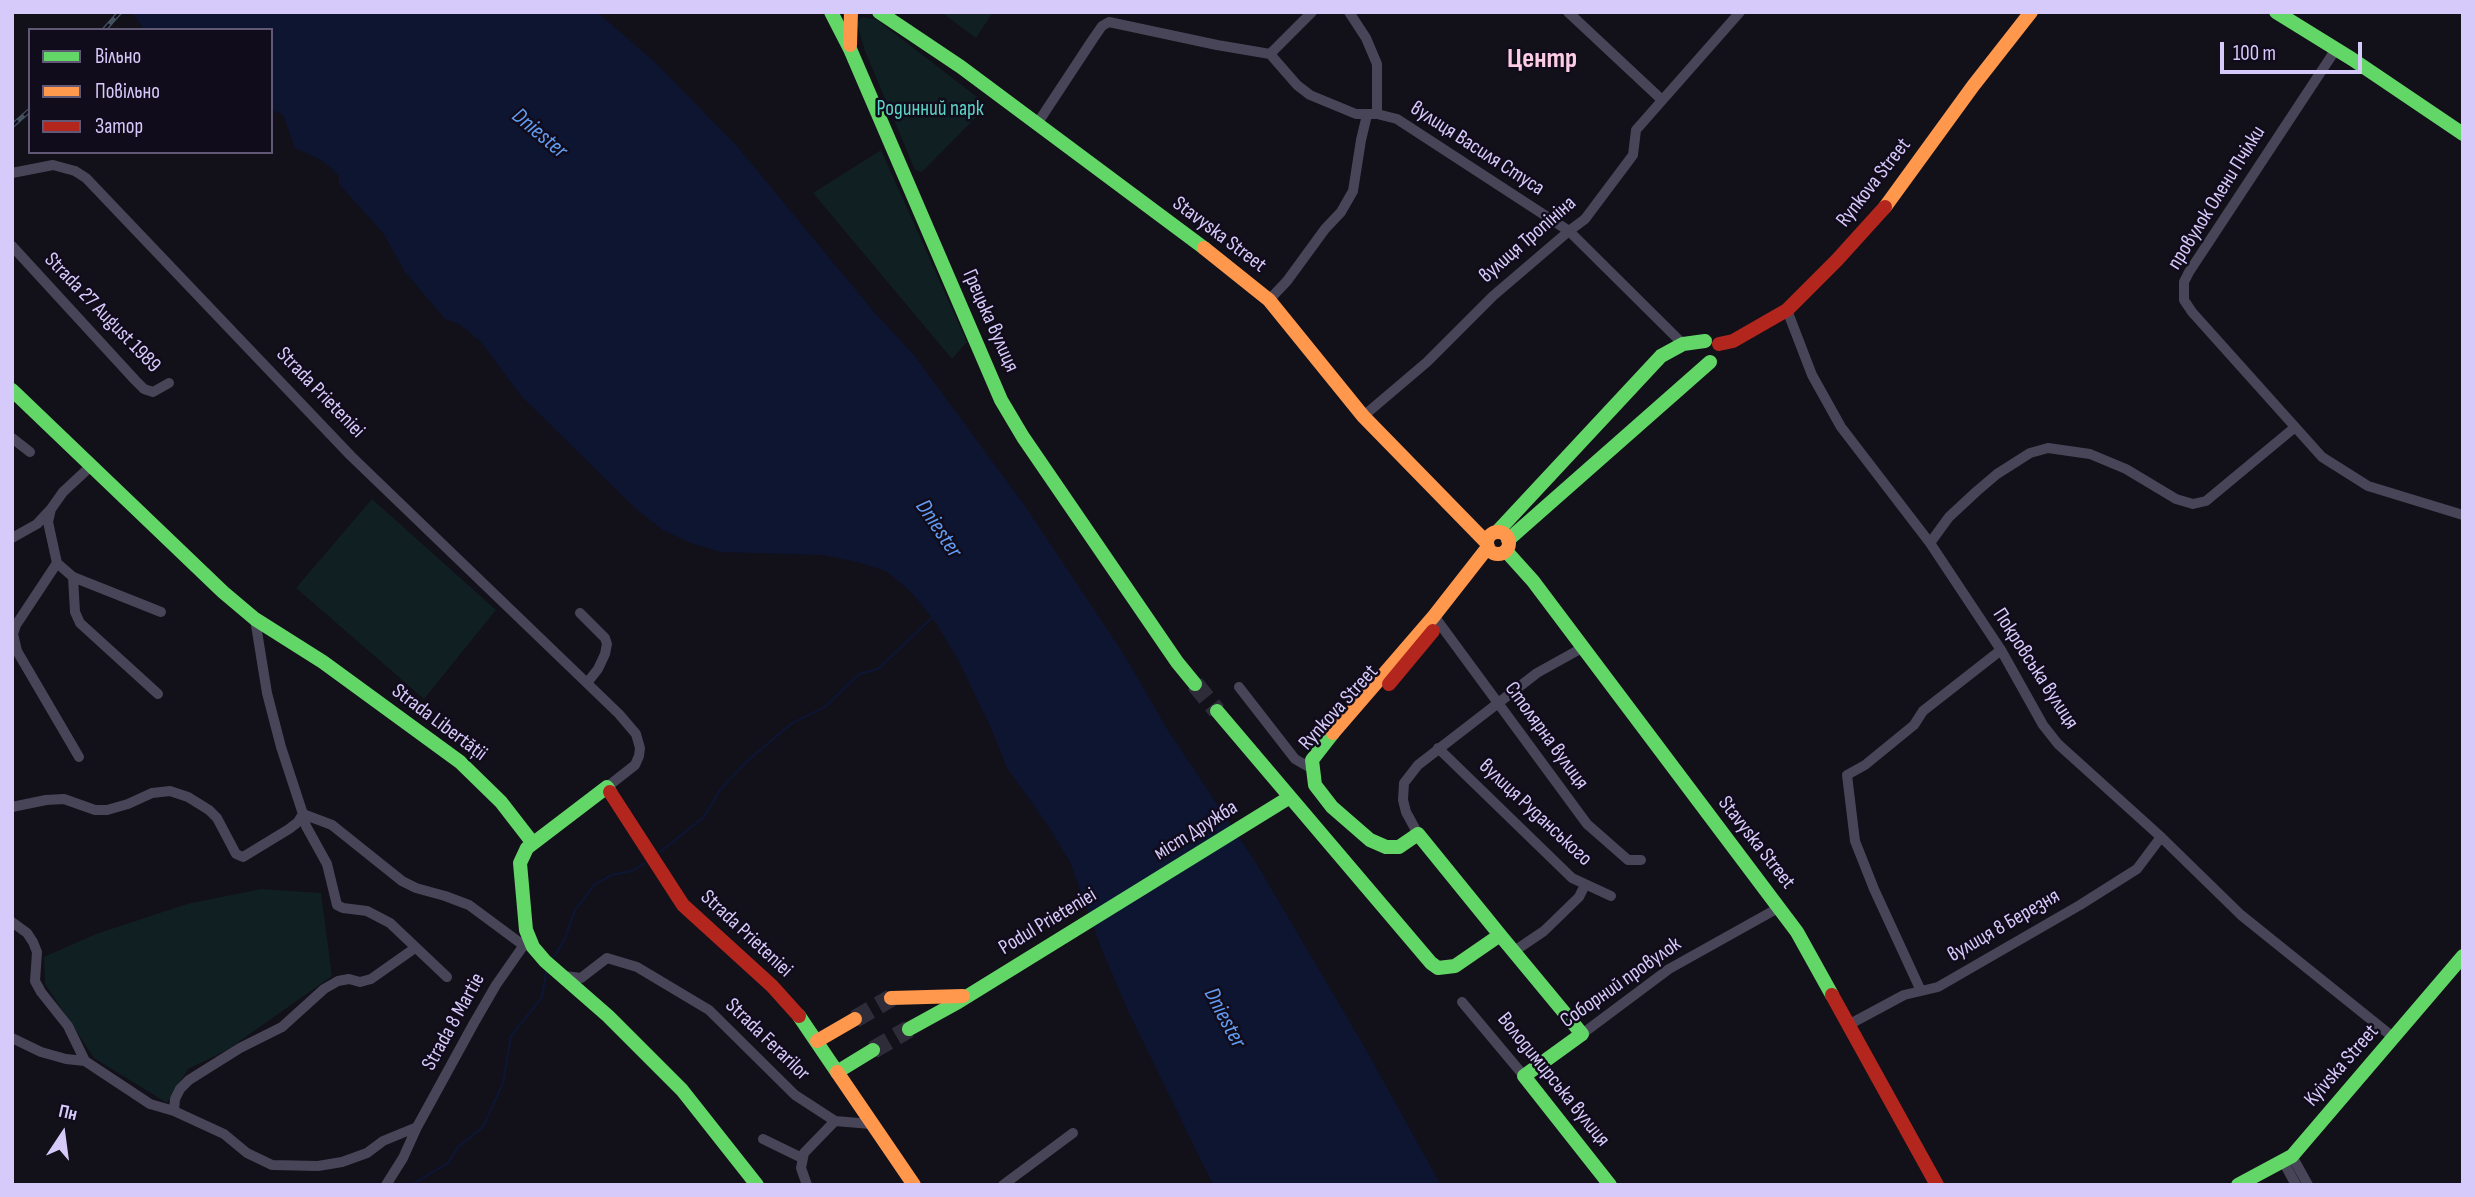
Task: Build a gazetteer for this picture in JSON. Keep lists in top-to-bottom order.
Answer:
{
  "streets": {
    "main road": [
      "Rynkova Street",
      "Stavyska Street",
      "Грецька вулиця",
      "Strada Prieteniei",
      "Strada Libertății",
      "міст Дружба",
      "Podul Prieteniei",
      "Соборний провулок",
      "Kyivska Street",
      "Володимирська вулиця"
    ],
    "street": [
      "вулиця Василя Стуса",
      "провулок Олени Пчілки",
      "вулиця Тропініна",
      "Strada 27 August 1989",
      "Покровська вулиця",
      "Столярна вулиця",
      "вулиця Руданського",
      "вулиця 8 Березня",
      "Strada 8 Martie",
      "Strada Ferarilor"
    ]
  },
  "crossings": [
    ["вулиця Василя Стуса", "Rynkova Street"],
    ["вулиця Василя Стуса", "вулиця Тропініна"],
    ["Rynkova Street", "Stavyska Street"],
    ["Rynkova Street", "Покровська вулиця"],
    ["Rynkova Street", "Столярна вулиця"],
    ["Stavyska Street", "вулиця Тропініна"],
    ["Stavyska Street", "вулиця 8 Березня"],
    ["Stavyska Street", "Соборний провулок"],
    ["Strada Prieteniei", "Strada Ferarilor"],
    ["Покровська вулиця", "вулиця 8 Березня"],
    ["Покровська вулиця", "Kyivska Street"],
    ["міст Дружба", "Podul Prieteniei"],
    ["Соборний провулок", "Володимирська вулиця"]
  ],
  "districts": ["Центр"],
  "water": ["Dniester"],
  "parks": ["Родинний парк"],
  "legend": ["Вільно", "Повільно", "Затор"],
  "scale_bar": "100 m",
  "north": "top"
}
